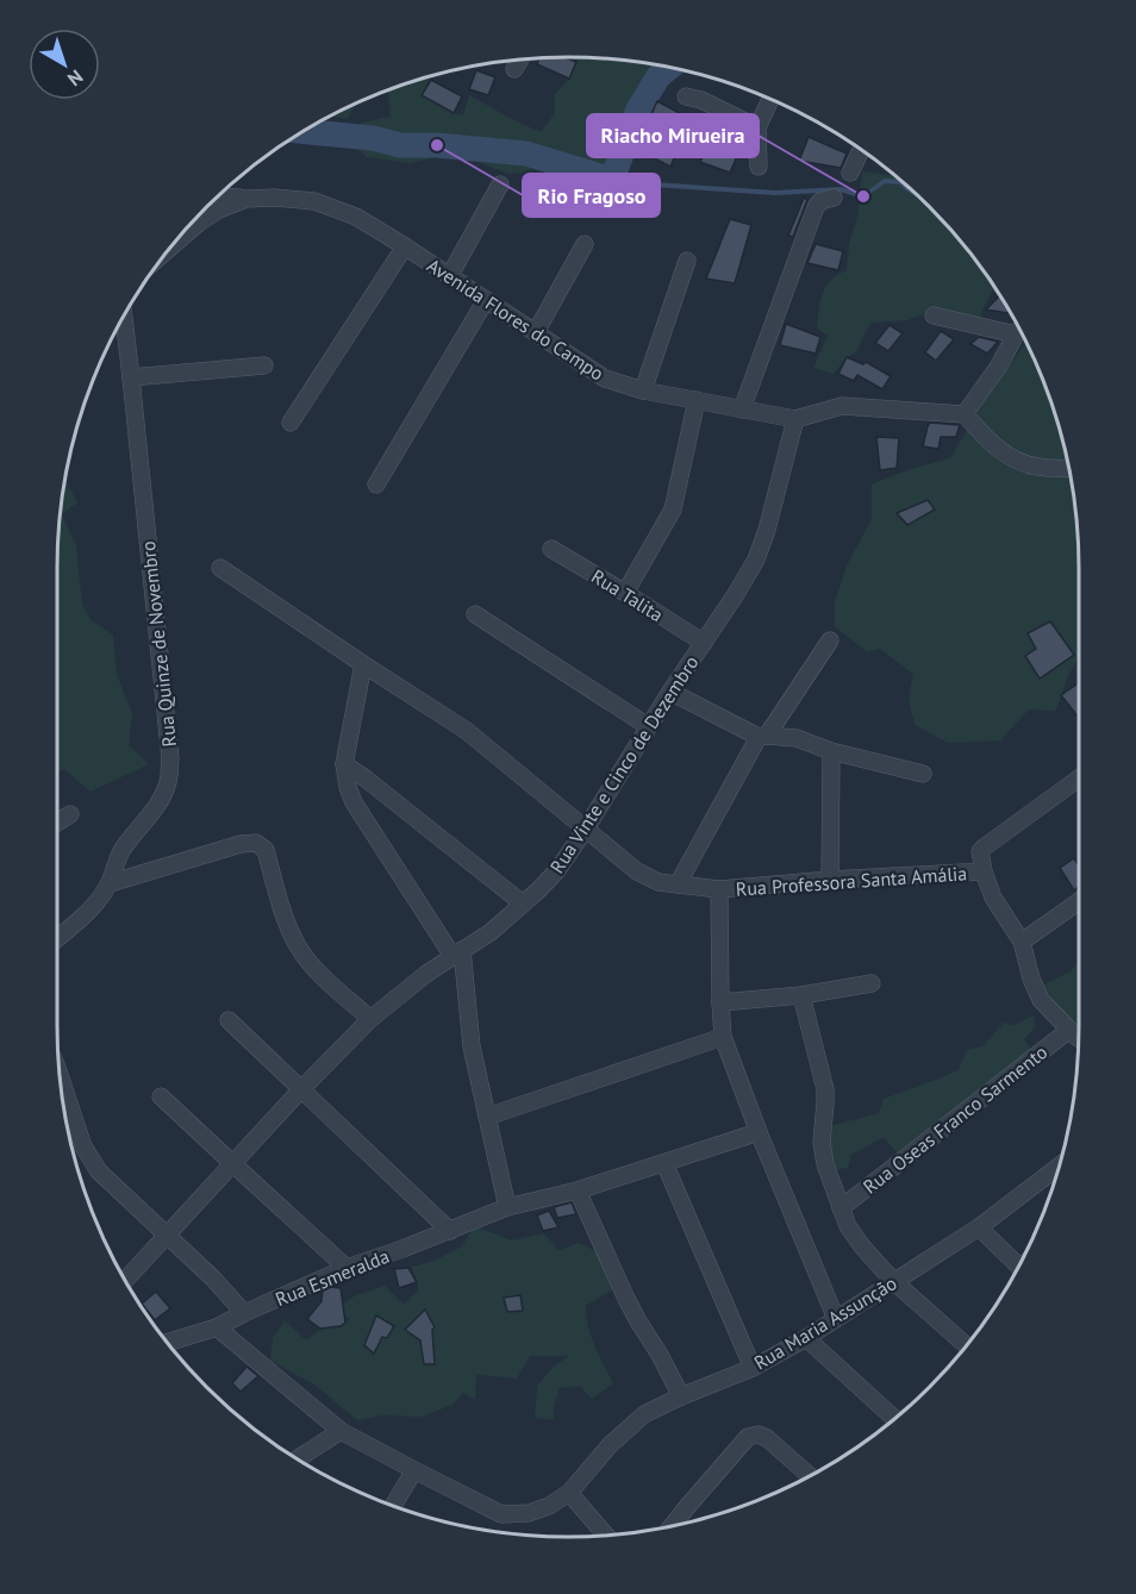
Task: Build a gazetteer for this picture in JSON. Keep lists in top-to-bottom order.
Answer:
{
  "streets": {
    "street": [
      "Avenida Flores do Campo",
      "Rua Talita",
      "Rua Quinze de Novembro",
      "Rua Vinte e Cinco de Dezembro",
      "Rua Professora Santa Amália",
      "Rua Oseas Franco Sarmento",
      "Rua Esmeralda",
      "Rua Maria Assunção"
    ]
  },
  "crossings": [
    ["Avenida Flores do Campo", "Rua Vinte e Cinco de Dezembro"],
    ["Rua Talita", "Rua Vinte e Cinco de Dezembro"],
    ["Rua Vinte e Cinco de Dezembro", "Rua Professora Santa Amália"],
    ["Rua Esmeralda", "Rua Maria Assunção"]
  ],
  "places": ["Rio Fragoso", "Riacho Mirueira"],
  "north": "bottom right"
}
